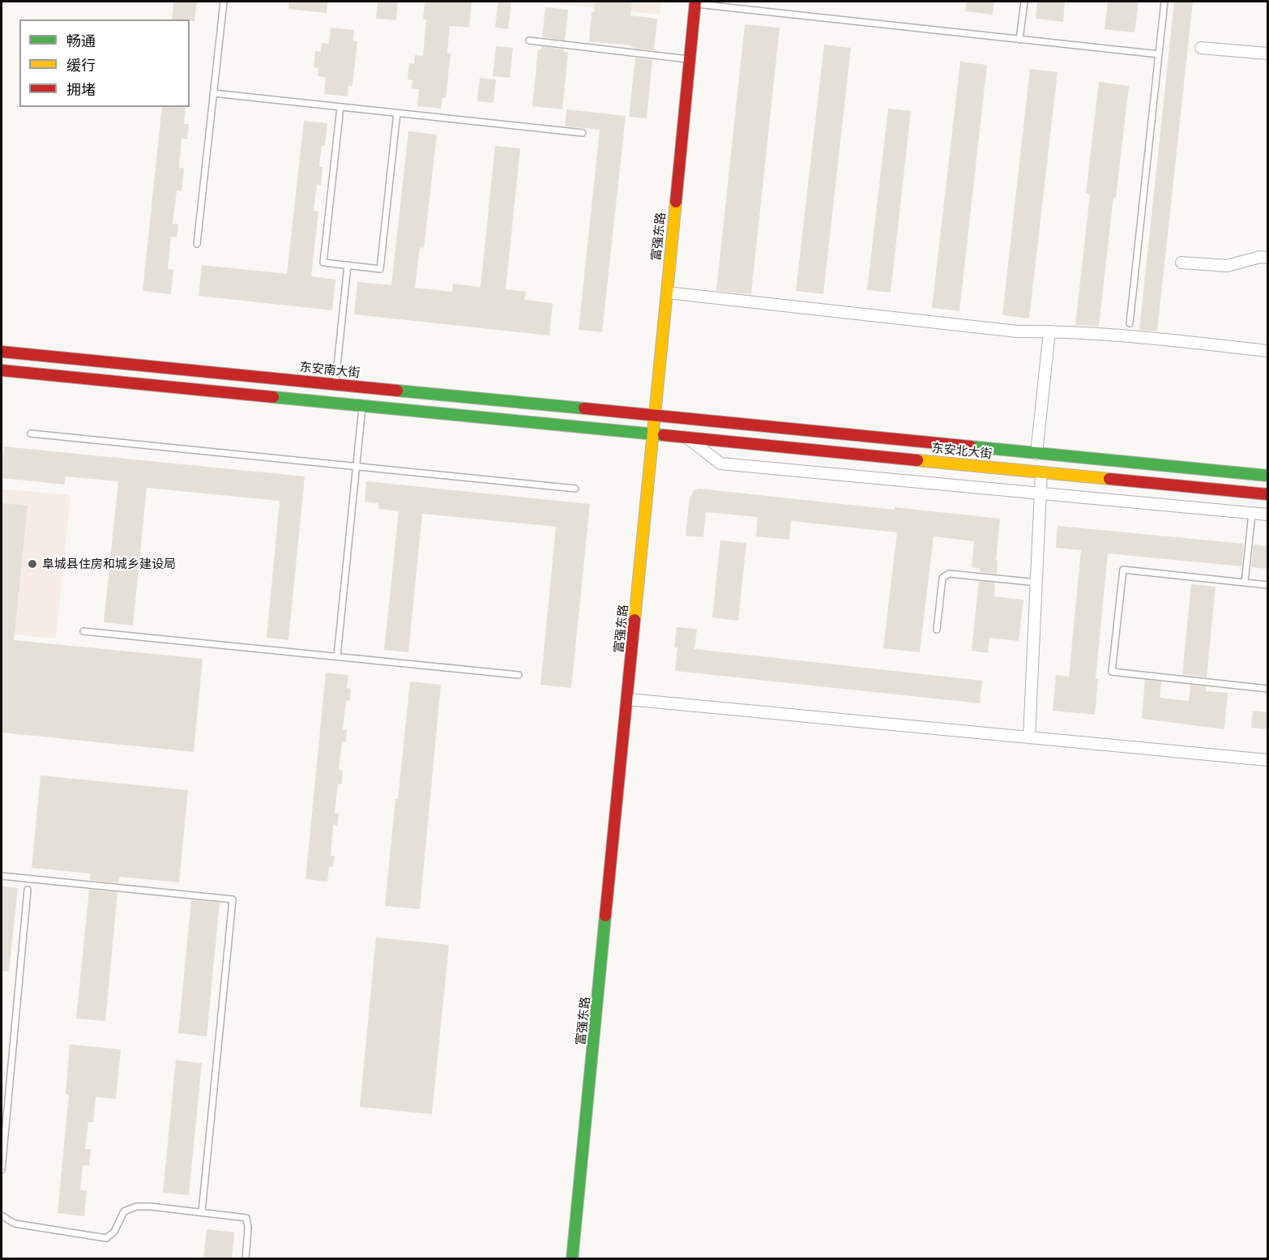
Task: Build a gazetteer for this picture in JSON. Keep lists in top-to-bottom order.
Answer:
{
  "streets": {
    "main road": ["富强东路", "东安南大街", "东安北大街"]
  },
  "crossings": [
    ["富强东路", "东安南大街"],
    ["富强东路", "东安北大街"],
    ["东安南大街", "东安北大街"]
  ],
  "places": ["阜城县住房和城乡建设局"],
  "legend": ["畅通", "缓行", "拥堵"]
}
